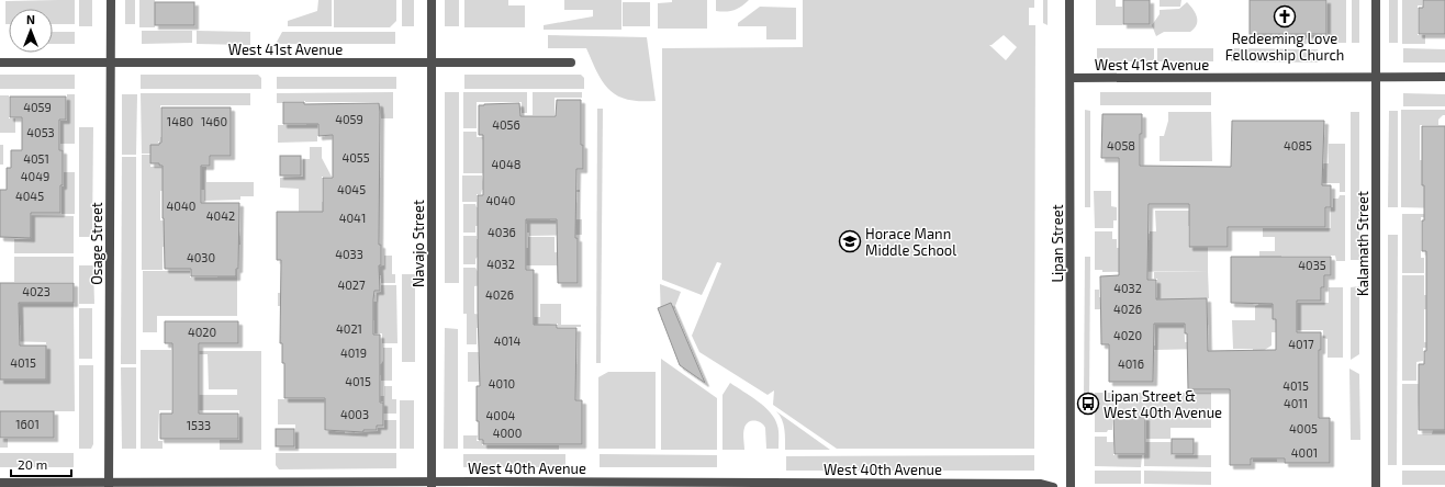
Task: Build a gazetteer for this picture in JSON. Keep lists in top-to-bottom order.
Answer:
{
  "streets": {
    "street": [
      "West 41st Avenue",
      "Osage Street",
      "Navajo Street",
      "Lipan Street",
      "Kalamath Street",
      "West 40th Avenue"
    ]
  },
  "crossings": [
    ["West 41st Avenue", "Osage Street"],
    ["West 41st Avenue", "Navajo Street"],
    ["West 41st Avenue", "Lipan Street"],
    ["West 41st Avenue", "Kalamath Street"],
    ["Osage Street", "West 40th Avenue"],
    ["Navajo Street", "West 40th Avenue"]
  ],
  "places": {
    "church": ["Redeeming Love Fellowship Church"],
    "school or university": ["Horace Mann Middle School"],
    "bus stop": ["Lipan Street & West 40th Avenue"]
  },
  "house_numbers": [
    "4059",
    "4059",
    "1480",
    "1460",
    "4056",
    "4053",
    "4058",
    "4085",
    "4055",
    "4051",
    "4048",
    "4049",
    "4045",
    "4045",
    "4040",
    "4040",
    "4042",
    "4041",
    "4036",
    "4033",
    "4030",
    "4032",
    "4035",
    "4027",
    "4032",
    "4023",
    "4026",
    "4026",
    "4021",
    "4020",
    "4020",
    "4014",
    "4017",
    "4019",
    "4015",
    "4016",
    "4015",
    "4010",
    "4015",
    "4011",
    "4003",
    "4004",
    "1601",
    "1533",
    "4005",
    "4000",
    "4001"
  ],
  "scale_bar": "20 m",
  "north": "top"
}
